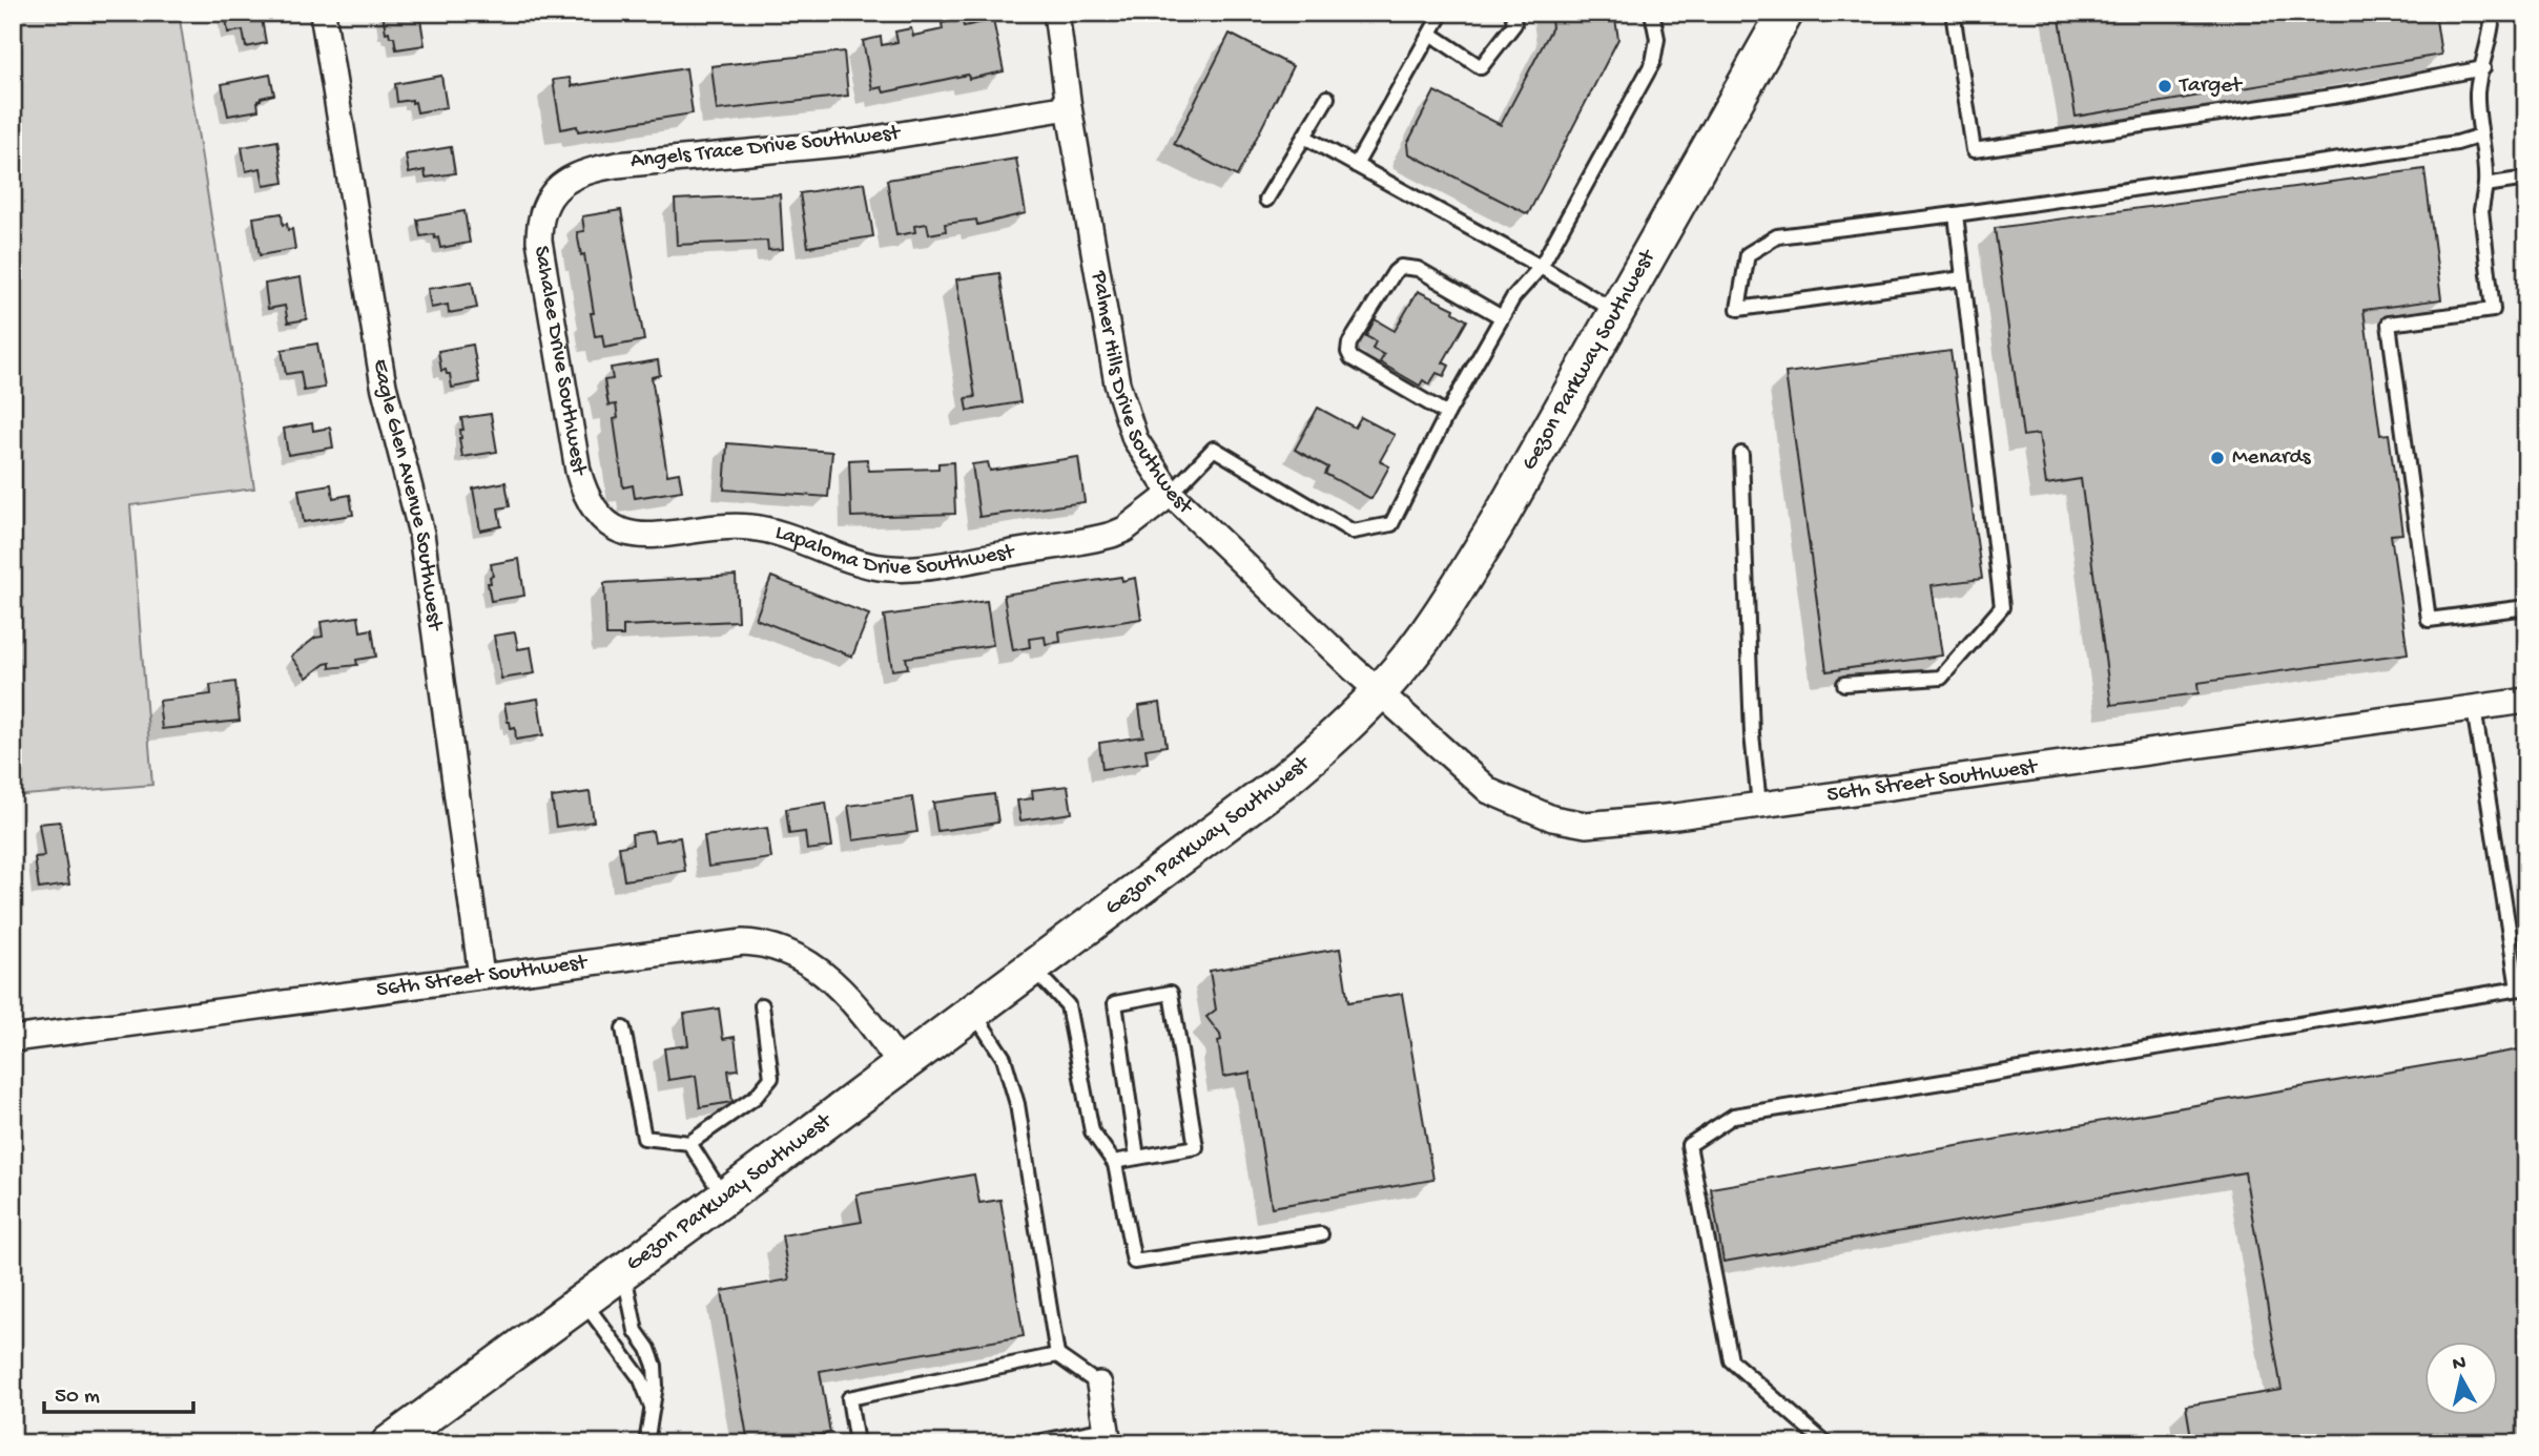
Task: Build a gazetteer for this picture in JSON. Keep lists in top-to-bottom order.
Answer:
{
  "streets": {
    "main road": ["Gezon Parkway Southwest"],
    "street": [
      "Angels Trace Drive Southwest",
      "Sahalee Drive Southwest",
      "Palmer Hills Drive Southwest",
      "Eagle Glen Avenue Southwest",
      "Lapaloma Drive Southwest",
      "56th Street Southwest"
    ]
  },
  "crossings": [
    ["Angels Trace Drive Southwest", "Sahalee Drive Southwest"],
    ["Angels Trace Drive Southwest", "Palmer Hills Drive Southwest"],
    ["Sahalee Drive Southwest", "Lapaloma Drive Southwest"],
    ["Gezon Parkway Southwest", "Palmer Hills Drive Southwest"],
    ["Gezon Parkway Southwest", "56th Street Southwest"],
    ["Palmer Hills Drive Southwest", "Lapaloma Drive Southwest"],
    ["Palmer Hills Drive Southwest", "56th Street Southwest"],
    ["Eagle Glen Avenue Southwest", "56th Street Southwest"]
  ],
  "places": ["Target", "Menards"],
  "scale_bar": "50 m",
  "north": "top"
}
